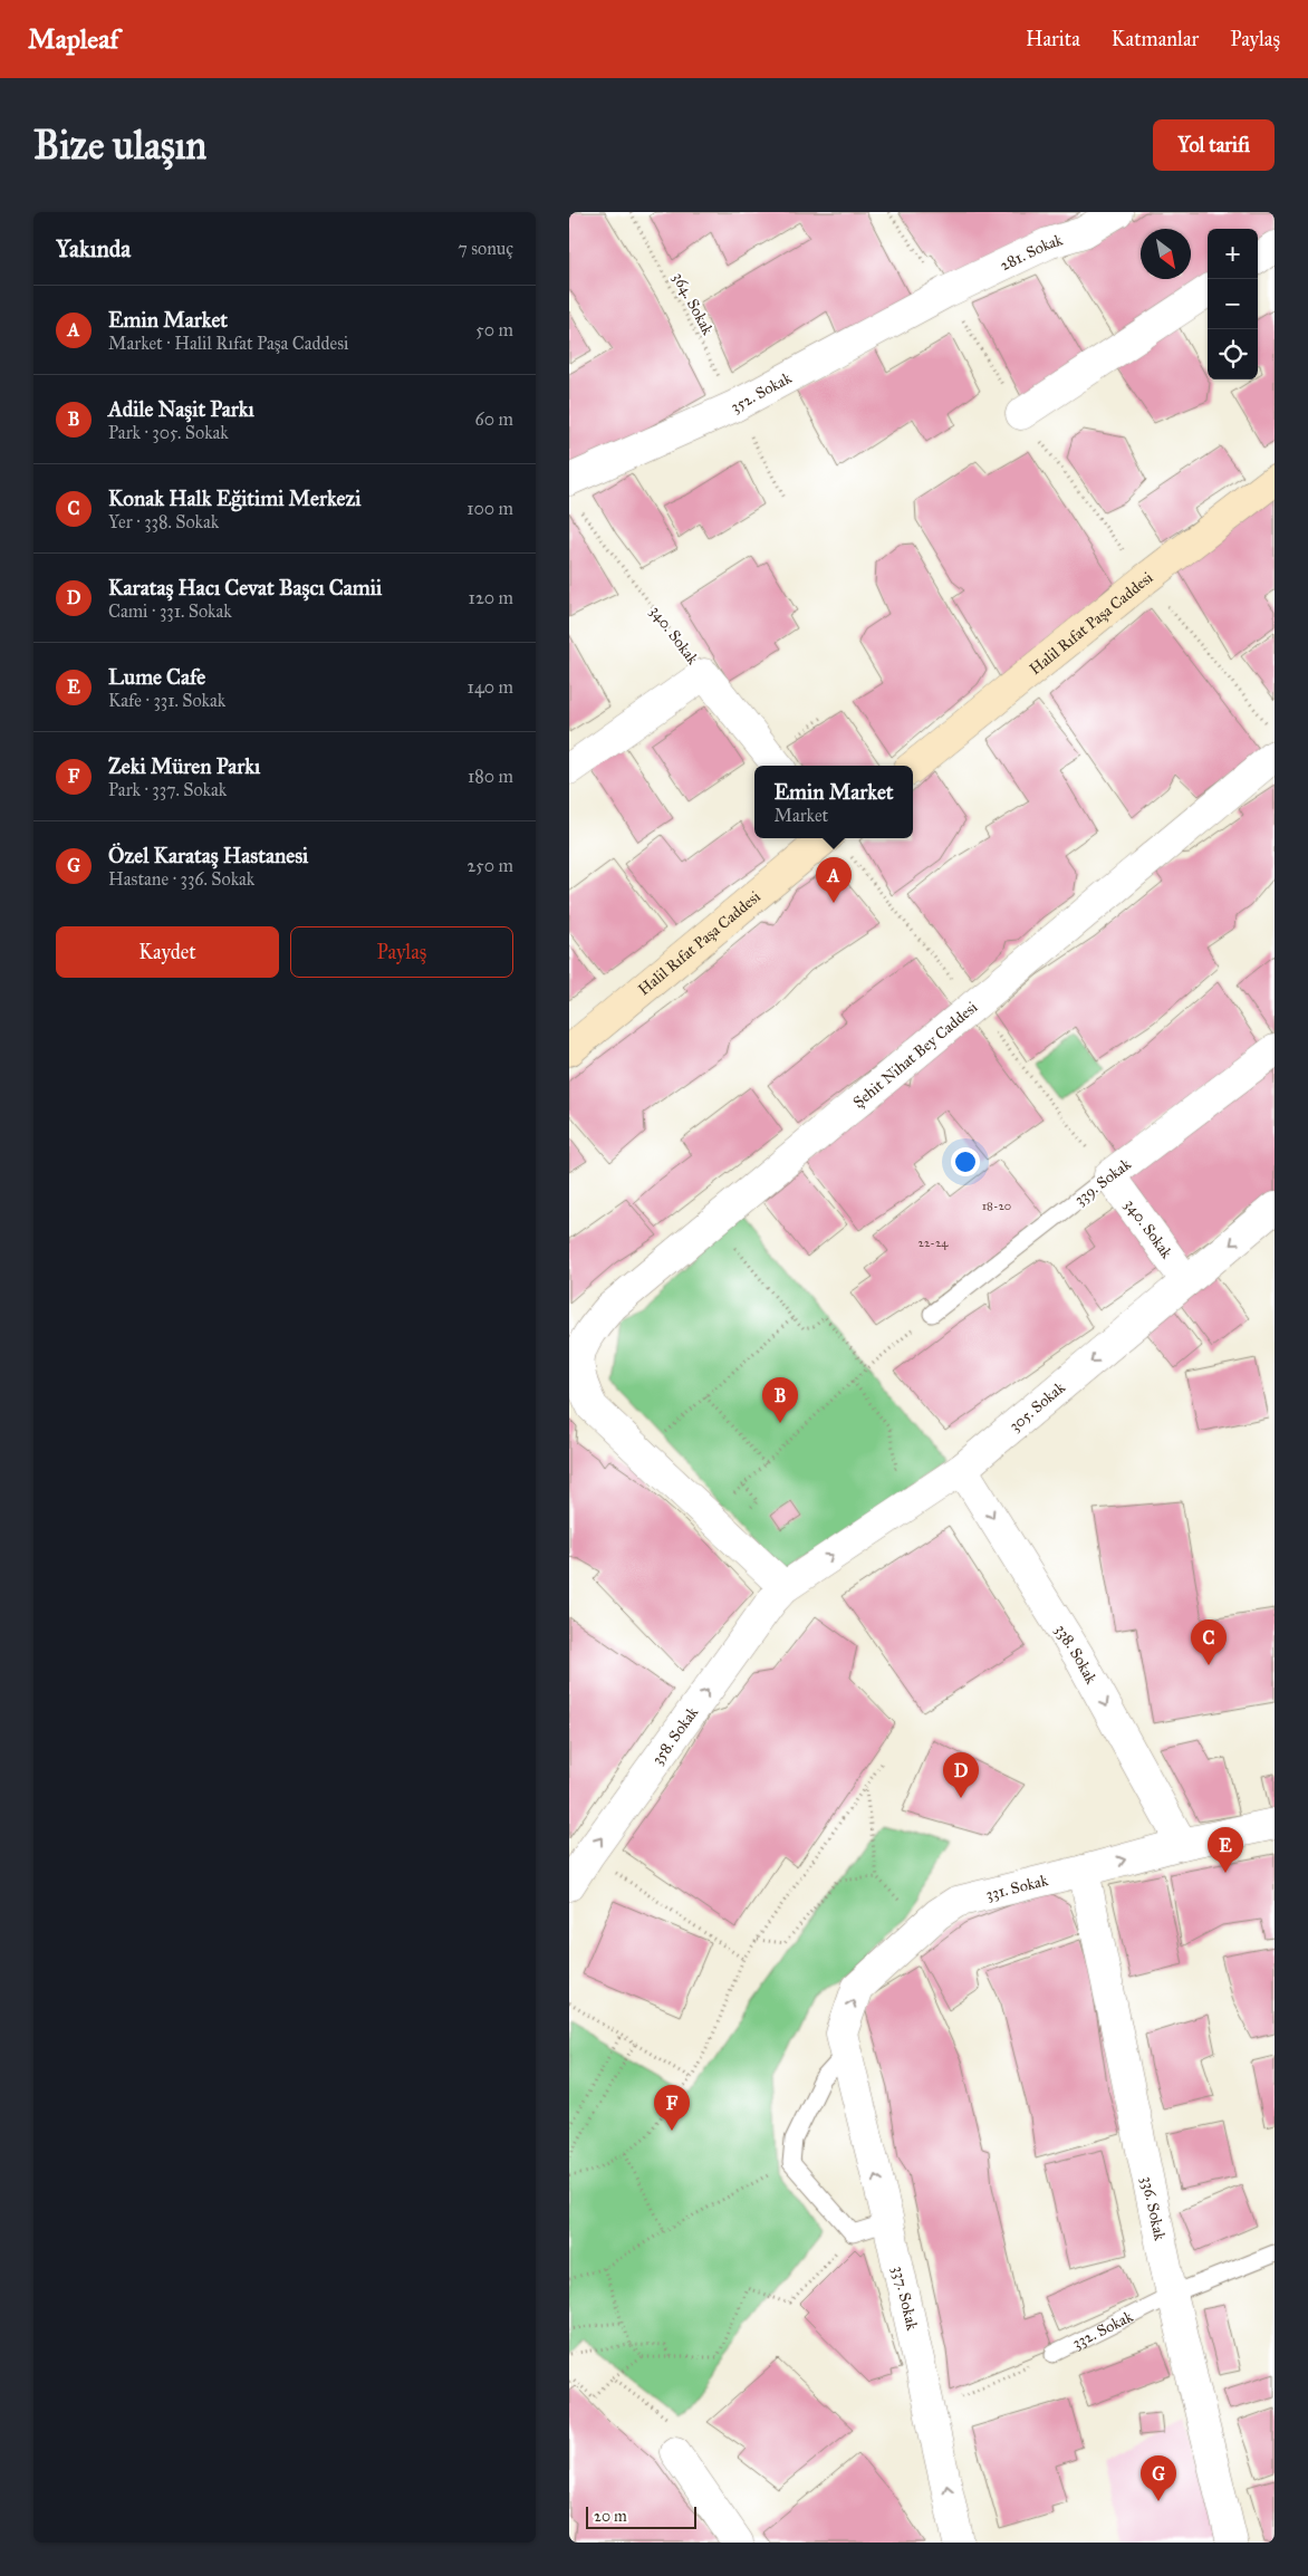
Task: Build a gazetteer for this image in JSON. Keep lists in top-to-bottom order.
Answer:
{
  "streets": {
    "street": [
      "281. Sokak",
      "352. Sokak",
      "Halil Rıfat Paşa Caddesi",
      "340. Sokak",
      "Şehit Nihat Bey Caddesi",
      "339. Sokak",
      "305. Sokak",
      "338. Sokak",
      "358. Sokak",
      "331. Sokak",
      "336. Sokak",
      "337. Sokak"
    ],
    "lane": ["332. Sokak"],
    "path": ["364. Sokak"]
  },
  "crossings": [
    ["281. Sokak", "352. Sokak"],
    ["364. Sokak", "352. Sokak"],
    ["352. Sokak", "340. Sokak"],
    ["340. Sokak", "339. Sokak"],
    ["340. Sokak", "305. Sokak"],
    ["305. Sokak", "338. Sokak"],
    ["305. Sokak", "358. Sokak"],
    ["338. Sokak", "331. Sokak"],
    ["331. Sokak", "336. Sokak"],
    ["331. Sokak", "337. Sokak"],
    ["336. Sokak", "332. Sokak"],
    ["337. Sokak", "332. Sokak"]
  ],
  "one_way": ["338. Sokak", "358. Sokak", "331. Sokak"],
  "house_numbers": ["18-20", "22-24"],
  "scale_bar": "20 m",
  "north": "bottom right",
  "page": {
    "header": "Mapleaf",
    "nav": ["Harita", "Katmanlar", "Paylaş"],
    "buttons": [
      "Yol tarifi",
      ["Kaydet", "Paylaş"]
    ],
    "title": "Bize ulaşın",
    "heading": ["Yakında", "7 sonuç"],
    "map_buttons": ["+", "−"],
    "list": [
      {
        "mark": "A",
        "name": "Emin Market",
        "note": "Market · Halil Rıfat Paşa Caddesi",
        "value": "50 m"
      },
      {
        "mark": "B",
        "name": "Adile Naşit Parkı",
        "note": "Park · 305. Sokak",
        "value": "60 m"
      },
      {
        "mark": "C",
        "name": "Konak Halk Eğitimi Merkezi",
        "note": "Yer · 338. Sokak",
        "value": "100 m"
      },
      {
        "mark": "D",
        "name": "Karataş Hacı Cevat Başcı Camii",
        "note": "Cami · 331. Sokak",
        "value": "120 m"
      },
      {
        "mark": "E",
        "name": "Lume Cafe",
        "note": "Kafe · 331. Sokak",
        "value": "140 m"
      },
      {
        "mark": "F",
        "name": "Zeki Müren Parkı",
        "note": "Park · 337. Sokak",
        "value": "180 m"
      },
      {
        "mark": "G",
        "name": "Özel Karataş Hastanesi",
        "note": "Hastane · 336. Sokak",
        "value": "250 m"
      }
    ],
    "popup": ["Emin Market", "Market"],
    "pins": [
      "A",
      "B",
      "C",
      "D",
      "E",
      "F",
      "G"
    ],
    "scale": "20 m"
  }
}
